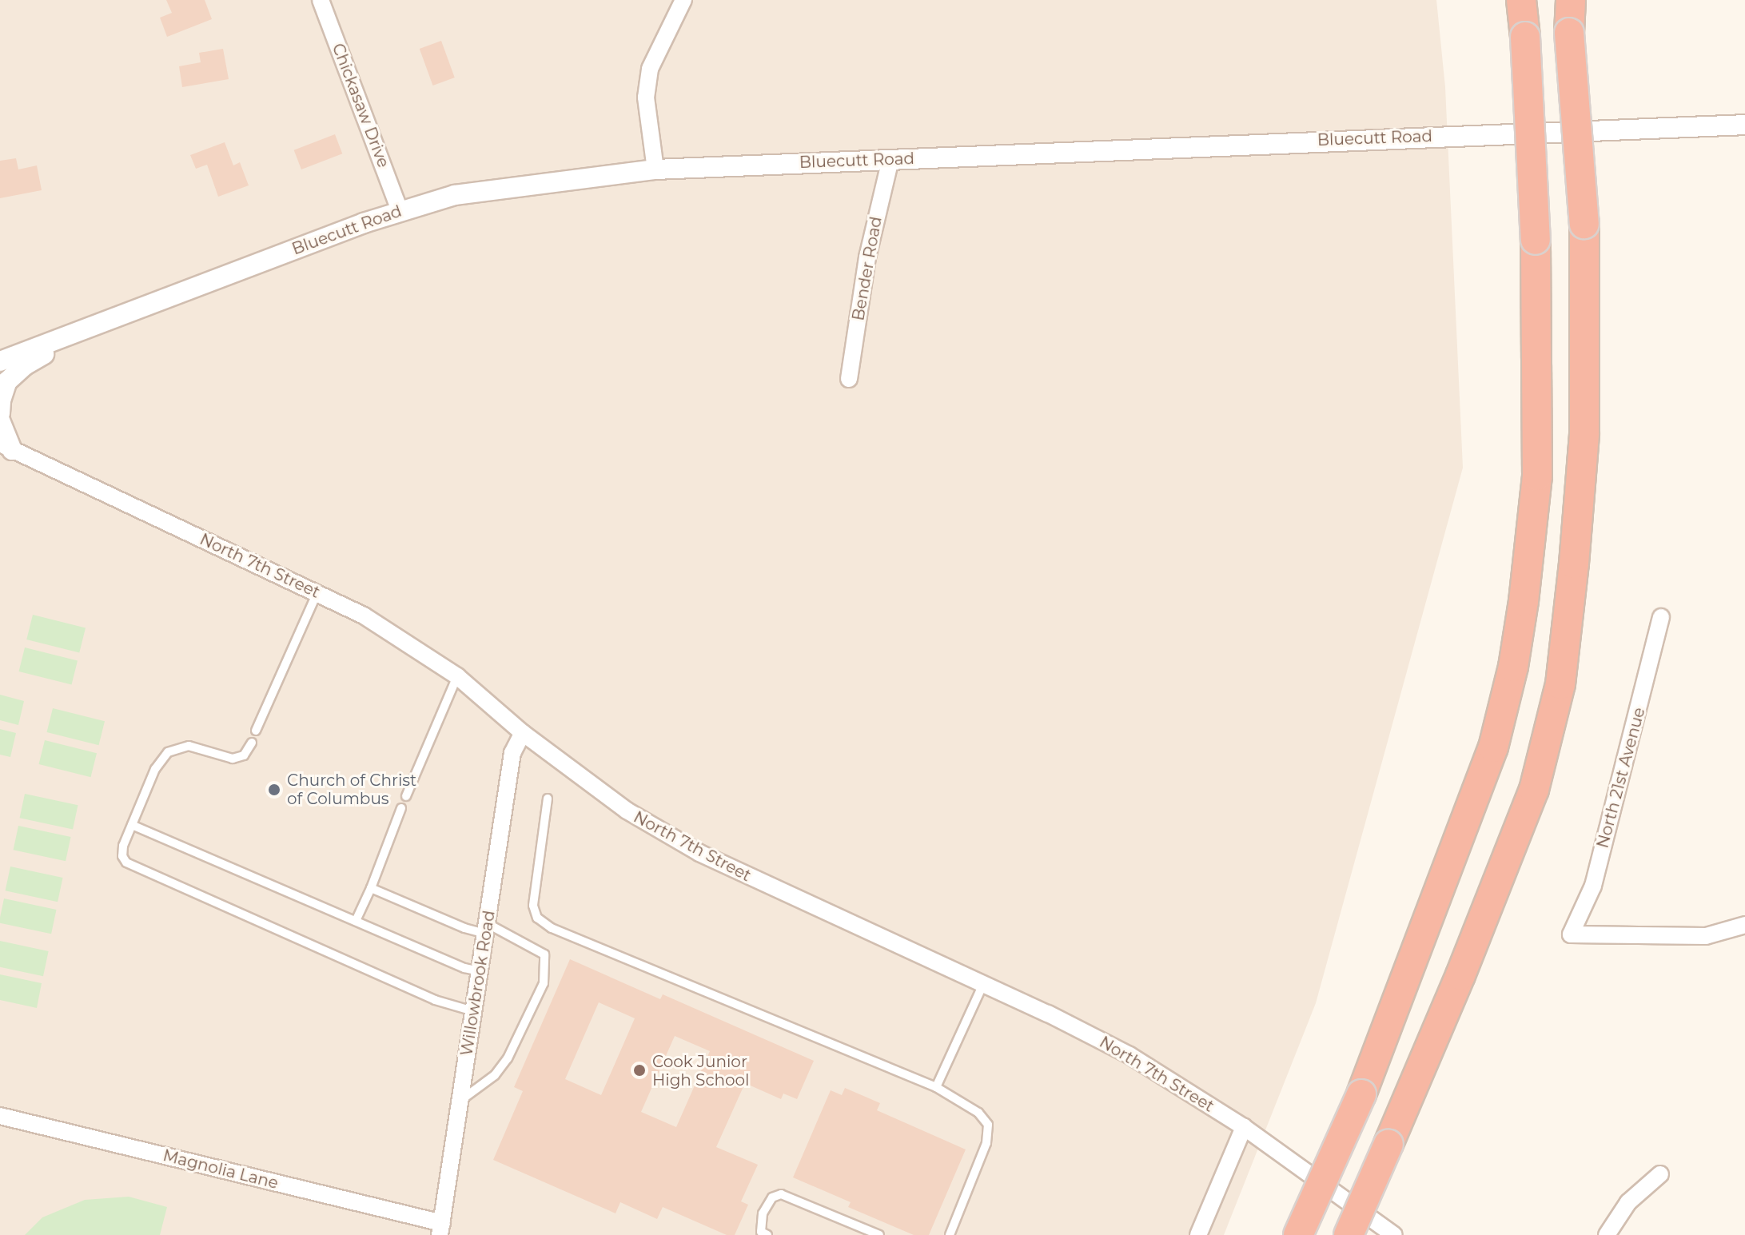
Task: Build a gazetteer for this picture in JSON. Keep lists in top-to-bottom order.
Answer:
{
  "streets": {
    "street": [
      "Chickasaw Drive",
      "Bluecutt Road",
      "Bender Road",
      "North 7th Street",
      "North 21st Avenue",
      "Willowbrook Road",
      "Magnolia Lane"
    ]
  },
  "crossings": [
    ["Chickasaw Drive", "Bluecutt Road"],
    ["Bluecutt Road", "Bender Road"],
    ["North 7th Street", "Willowbrook Road"],
    ["Willowbrook Road", "Magnolia Lane"]
  ],
  "places": ["Church of Christ of Columbus", "Cook Junior High School"]
}
